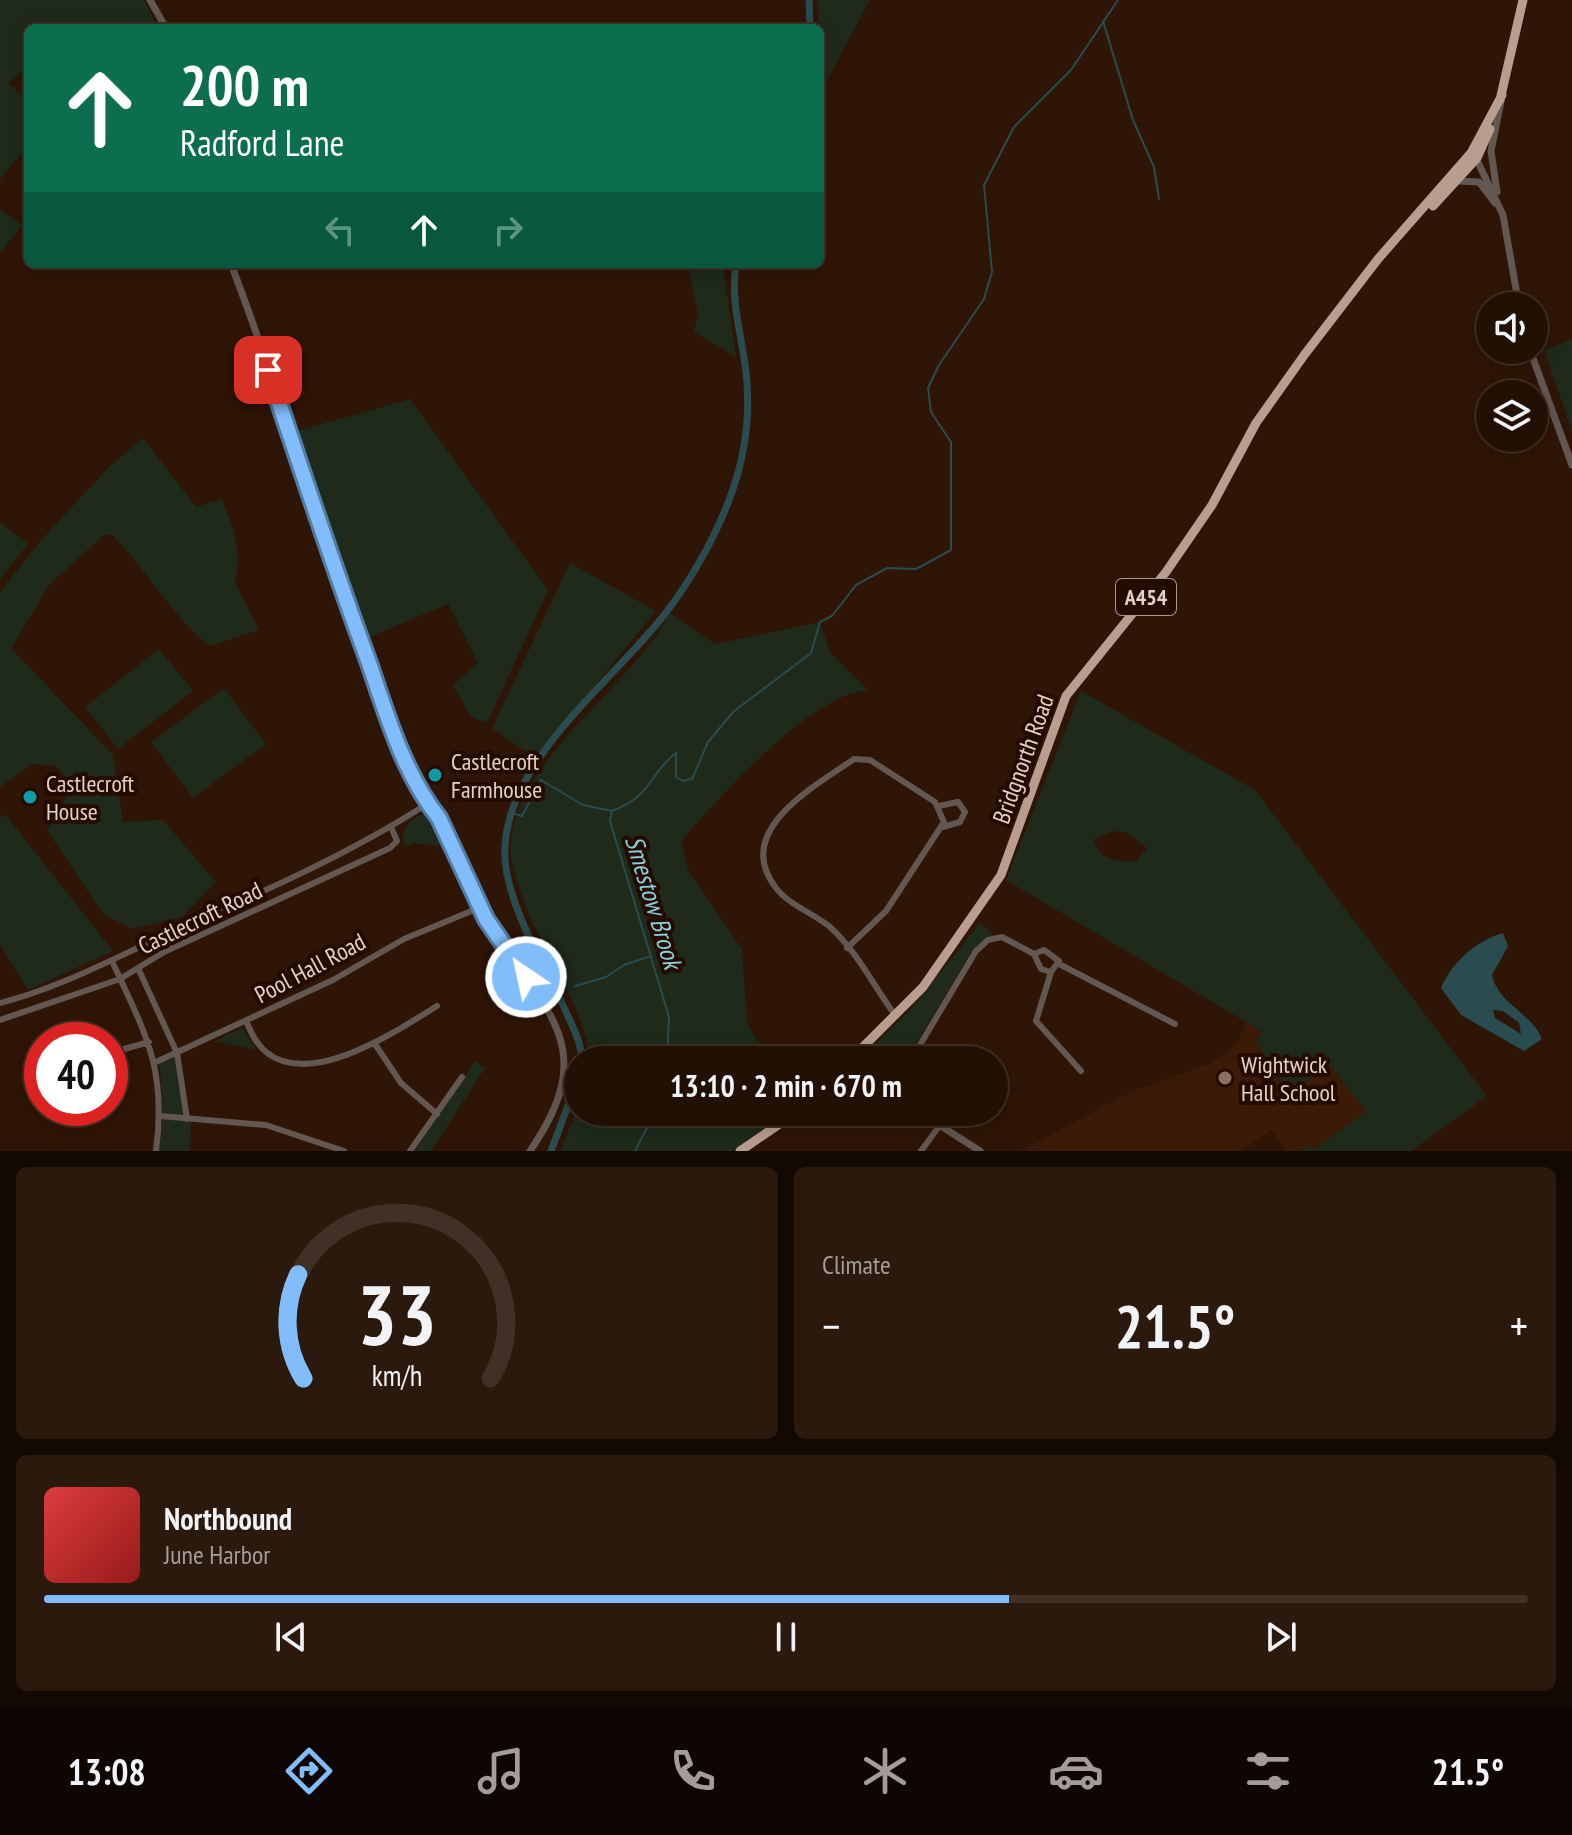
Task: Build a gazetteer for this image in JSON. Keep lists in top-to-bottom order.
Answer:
{
  "streets": {
    "highway": ["A454", "Bridgnorth Road"],
    "street": ["Castlecroft Road", "Pool Hall Road"]
  },
  "water": ["Smestow Brook"],
  "places": ["Castlecroft Farmhouse", "Castlecroft House", "Wightwick Hall School"],
  "page": {
    "turn": ["200 m", "Radford Lane"],
    "limit": "40",
    "trip": "13:10 · 2 min · 670 m",
    "tile": "Climate",
    "heat": ["−", "21.5°", "+"],
    "song": ["Northbound", "June Harbor"],
    "tabs": ["13:08", "21.5°"],
    "gauge": ["33", "km/h"]
  }
}
